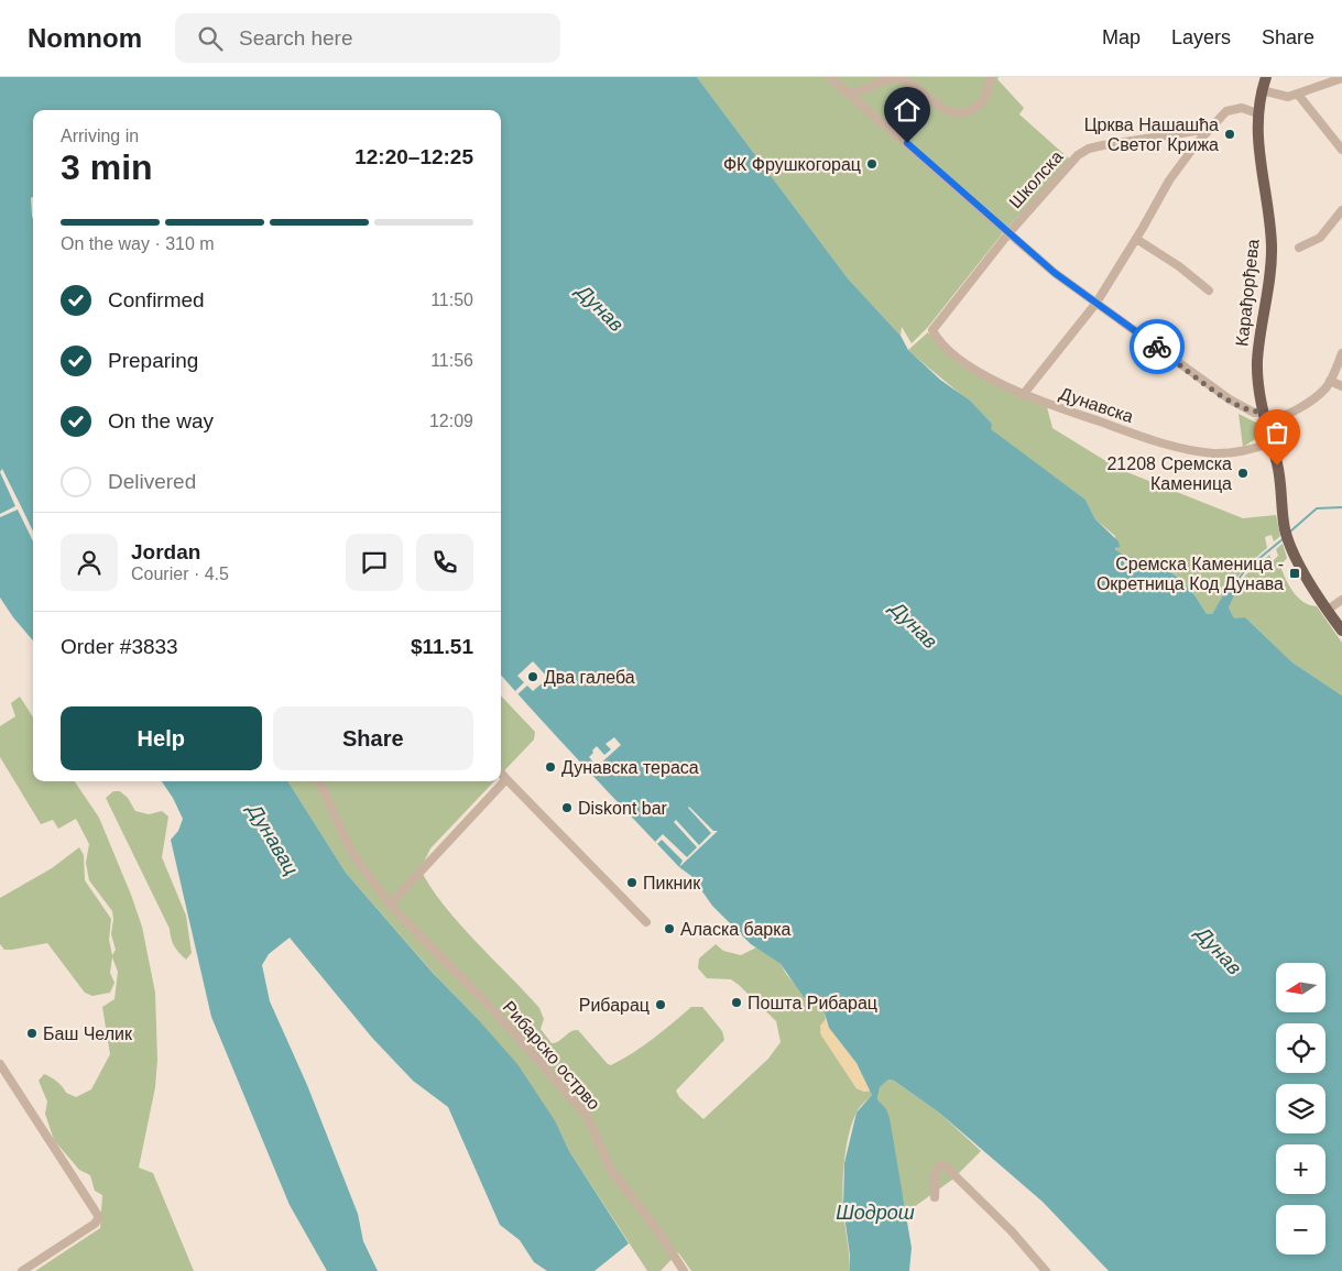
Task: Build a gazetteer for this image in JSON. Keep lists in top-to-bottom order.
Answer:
{
  "streets": {
    "main road": ["Карађорђева"],
    "street": ["Школска", "Дунавска", "Рибарско острво"]
  },
  "crossings": [
    ["Школска", "Дунавска"],
    ["Карађорђева", "Дунавска"]
  ],
  "water": ["Дунав", "Дунавац", "Шодрош"],
  "places": {
    "other": [
      "Црква Нашашћа Светог Крижа",
      "ФК Фрушкогорац",
      "21208 Сремска Каменица",
      "Два галеба",
      "Дунавска тераса",
      "Diskont bar",
      "Пикник",
      "Аласка барка",
      "Пошта Рибарац",
      "Рибарац",
      "Баш Челик"
    ],
    "transit": ["Сремска Каменица - Окретница Код Дунава"]
  },
  "north": "left",
  "page": {
    "header": "Nomnom",
    "search": "Search here",
    "nav": ["Map", "Layers", "Share"],
    "heading": ["3 min", "Arriving in", "12:20–12:25"],
    "panel": [
      "Jordan",
      "Courier · 4.5",
      "Order #3833",
      "$11.51"
    ],
    "bar": "On the way · 310 m",
    "list": [
      ["Confirmed", "11:50"],
      ["Preparing", "11:56"],
      ["On the way", "12:09"],
      "Delivered"
    ],
    "buttons": ["Help", "Share"],
    "map_buttons": ["+", "−"]
  }
}
